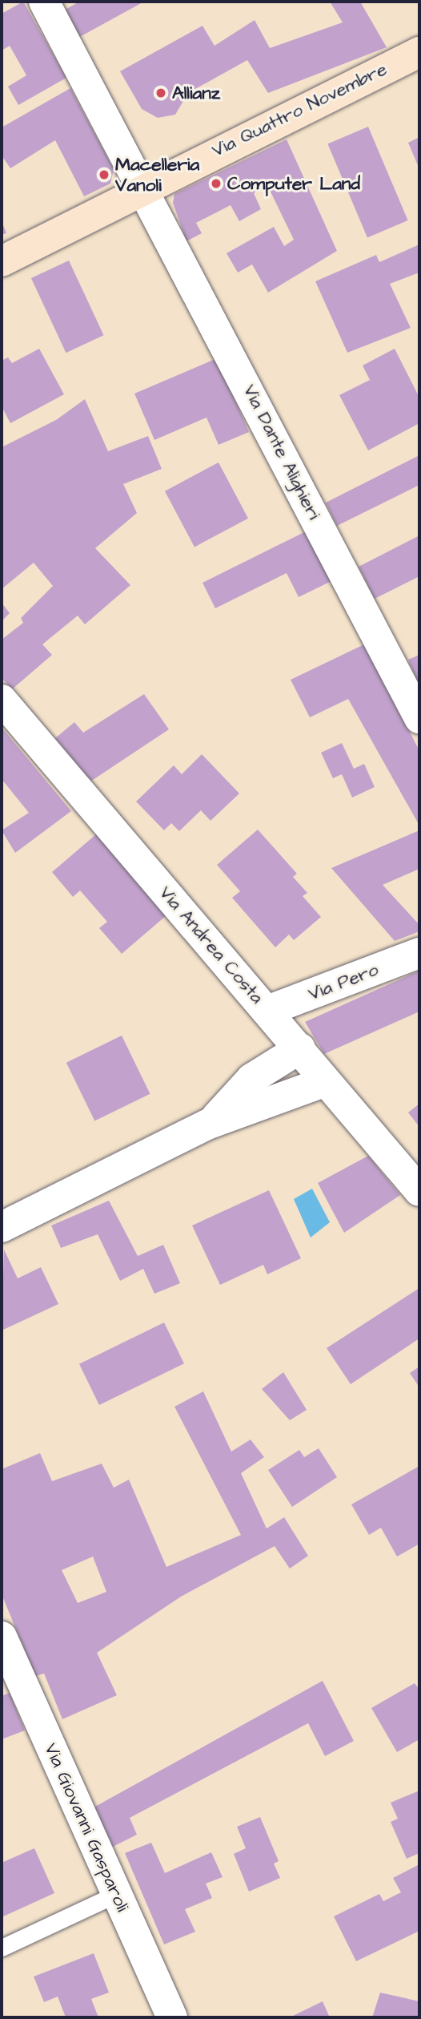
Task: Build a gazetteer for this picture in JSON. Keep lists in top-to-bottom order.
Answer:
{
  "streets": {
    "main road": ["Via Quattro Novembre"],
    "street": [
      "Via Dante Alighieri",
      "Via Andrea Costa",
      "Via Pero",
      "Via Giovanni Gasparoli"
    ]
  },
  "crossings": [
    ["Via Quattro Novembre", "Via Dante Alighieri"],
    ["Via Andrea Costa", "Via Pero"]
  ],
  "places": ["Allianz", "Macelleria Vanoli", "Computer Land"]
}
